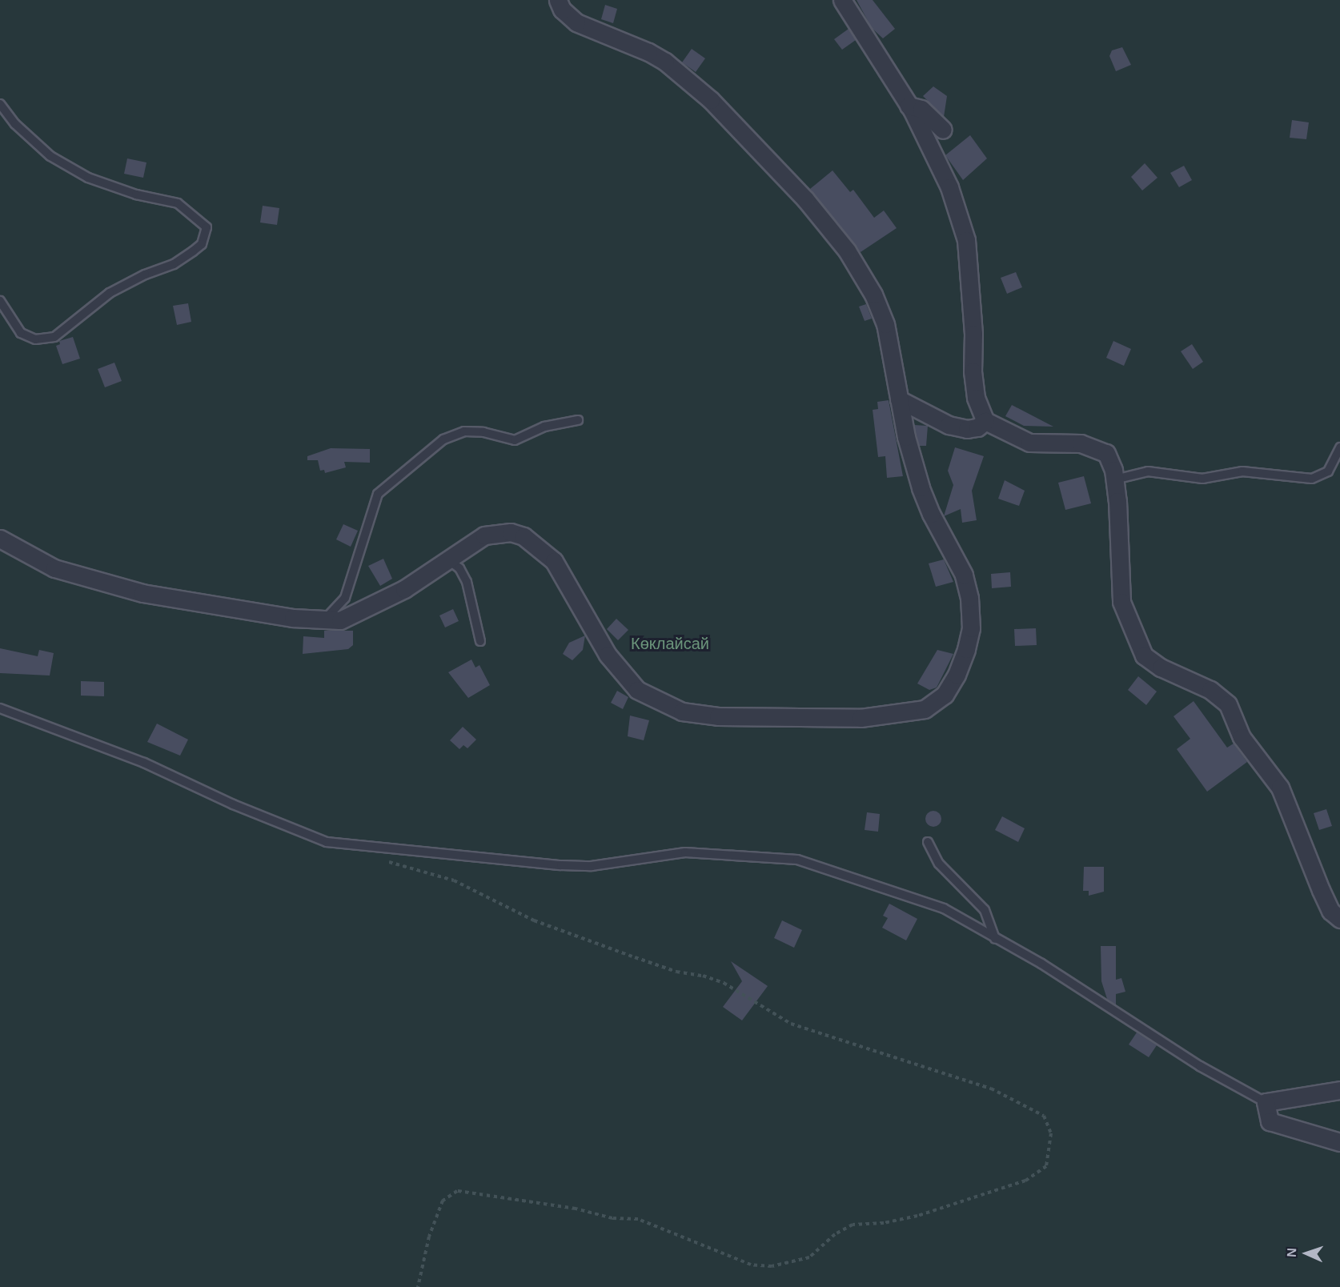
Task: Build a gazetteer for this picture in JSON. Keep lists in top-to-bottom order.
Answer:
{
  "parks": ["Көклайсай"],
  "north": "left"
}
